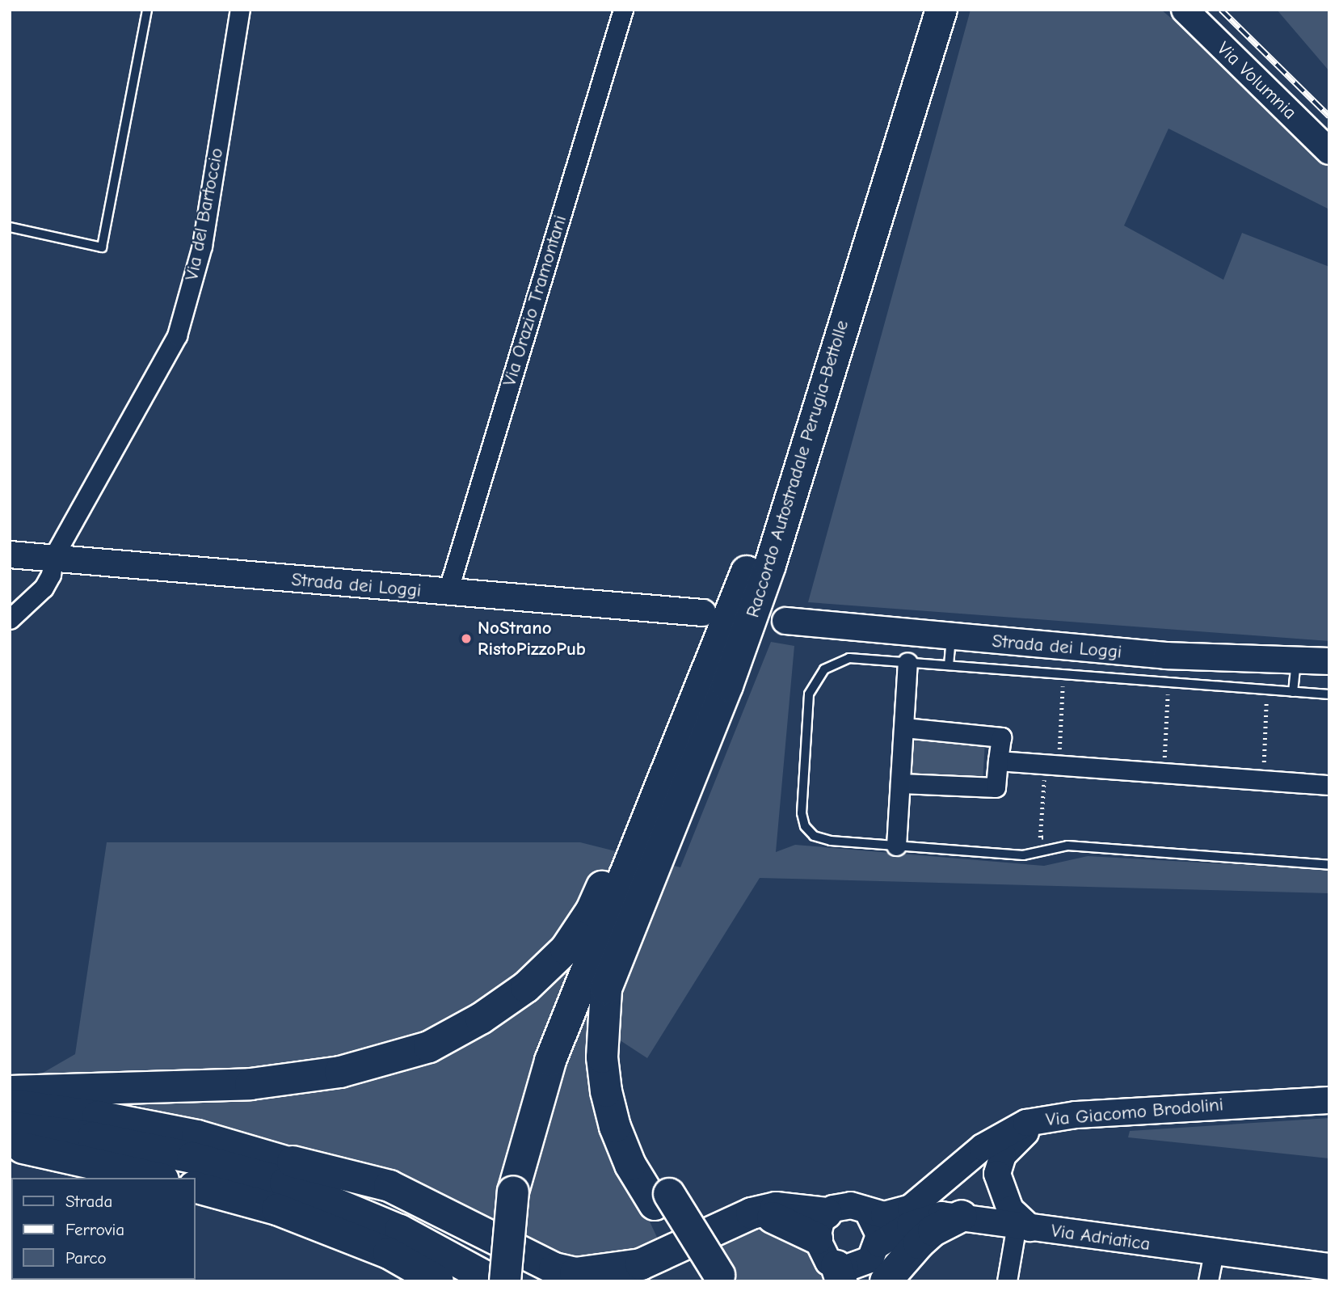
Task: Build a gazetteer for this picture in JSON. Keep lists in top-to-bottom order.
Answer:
{
  "streets": {
    "highway": ["Raccordo Autostradale Perugia-Bettolle"],
    "main road": [
      "Via Volumnia",
      "Strada dei Loggi",
      "Via Giacomo Brodolini",
      "Via Adriatica"
    ],
    "street": ["Via del Bartoccio", "Via Orazio Tramontani"]
  },
  "crossings": [
    ["Via del Bartoccio", "Strada dei Loggi"],
    ["Via Orazio Tramontani", "Strada dei Loggi"],
    ["Via Giacomo Brodolini", "Via Adriatica"]
  ],
  "places": ["NoStrano RistoPizzoPub"],
  "legend": ["Strada", "Ferrovia", "Parco"]
}
